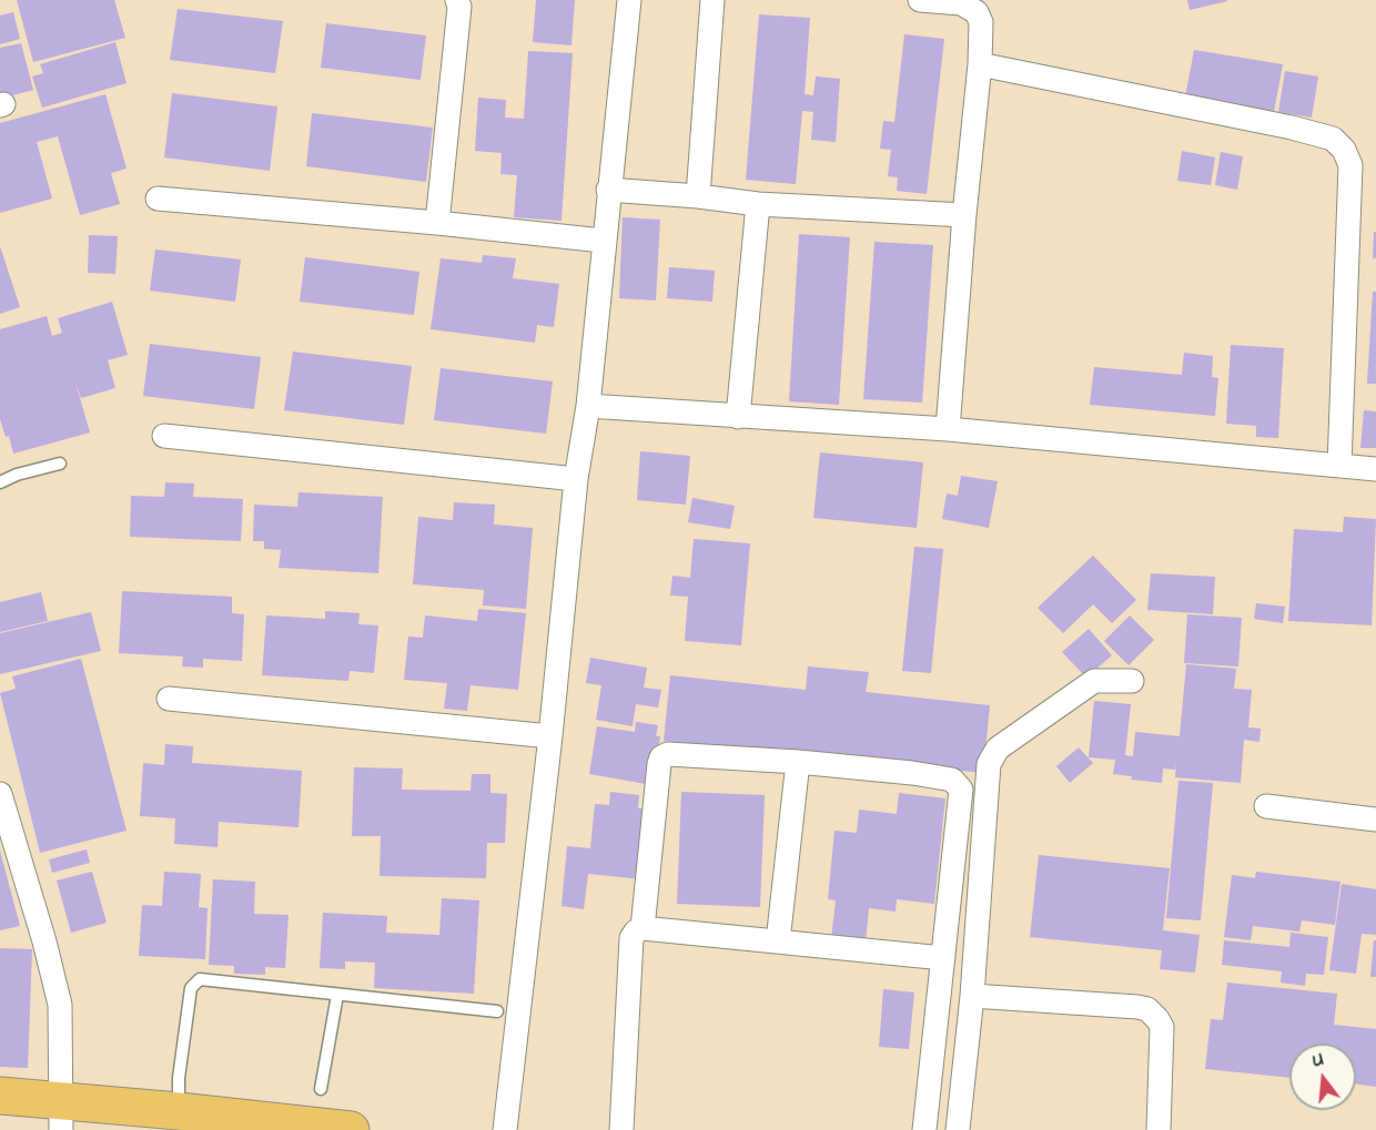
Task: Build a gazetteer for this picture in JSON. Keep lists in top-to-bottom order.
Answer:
{
  "north": "top"
}
